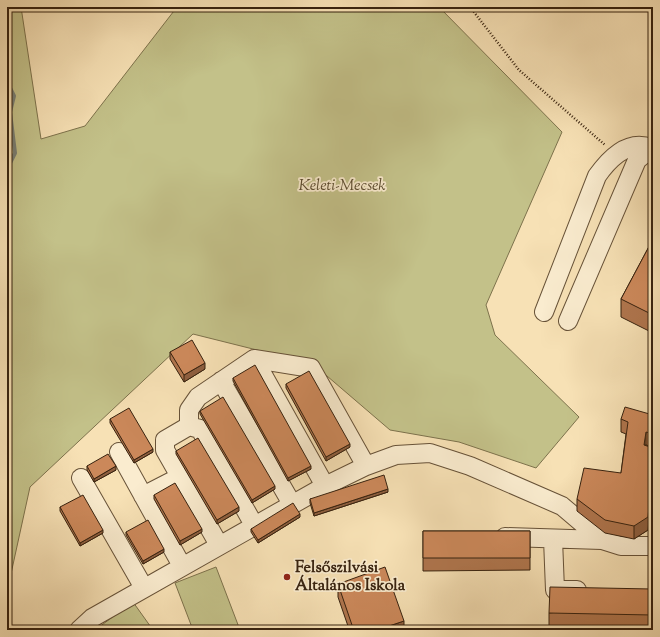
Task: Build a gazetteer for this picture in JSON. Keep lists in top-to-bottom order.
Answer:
{
  "parks": ["Keleti-Mecsek"],
  "places": ["Felsőszilvási Általános Iskola"]
}
